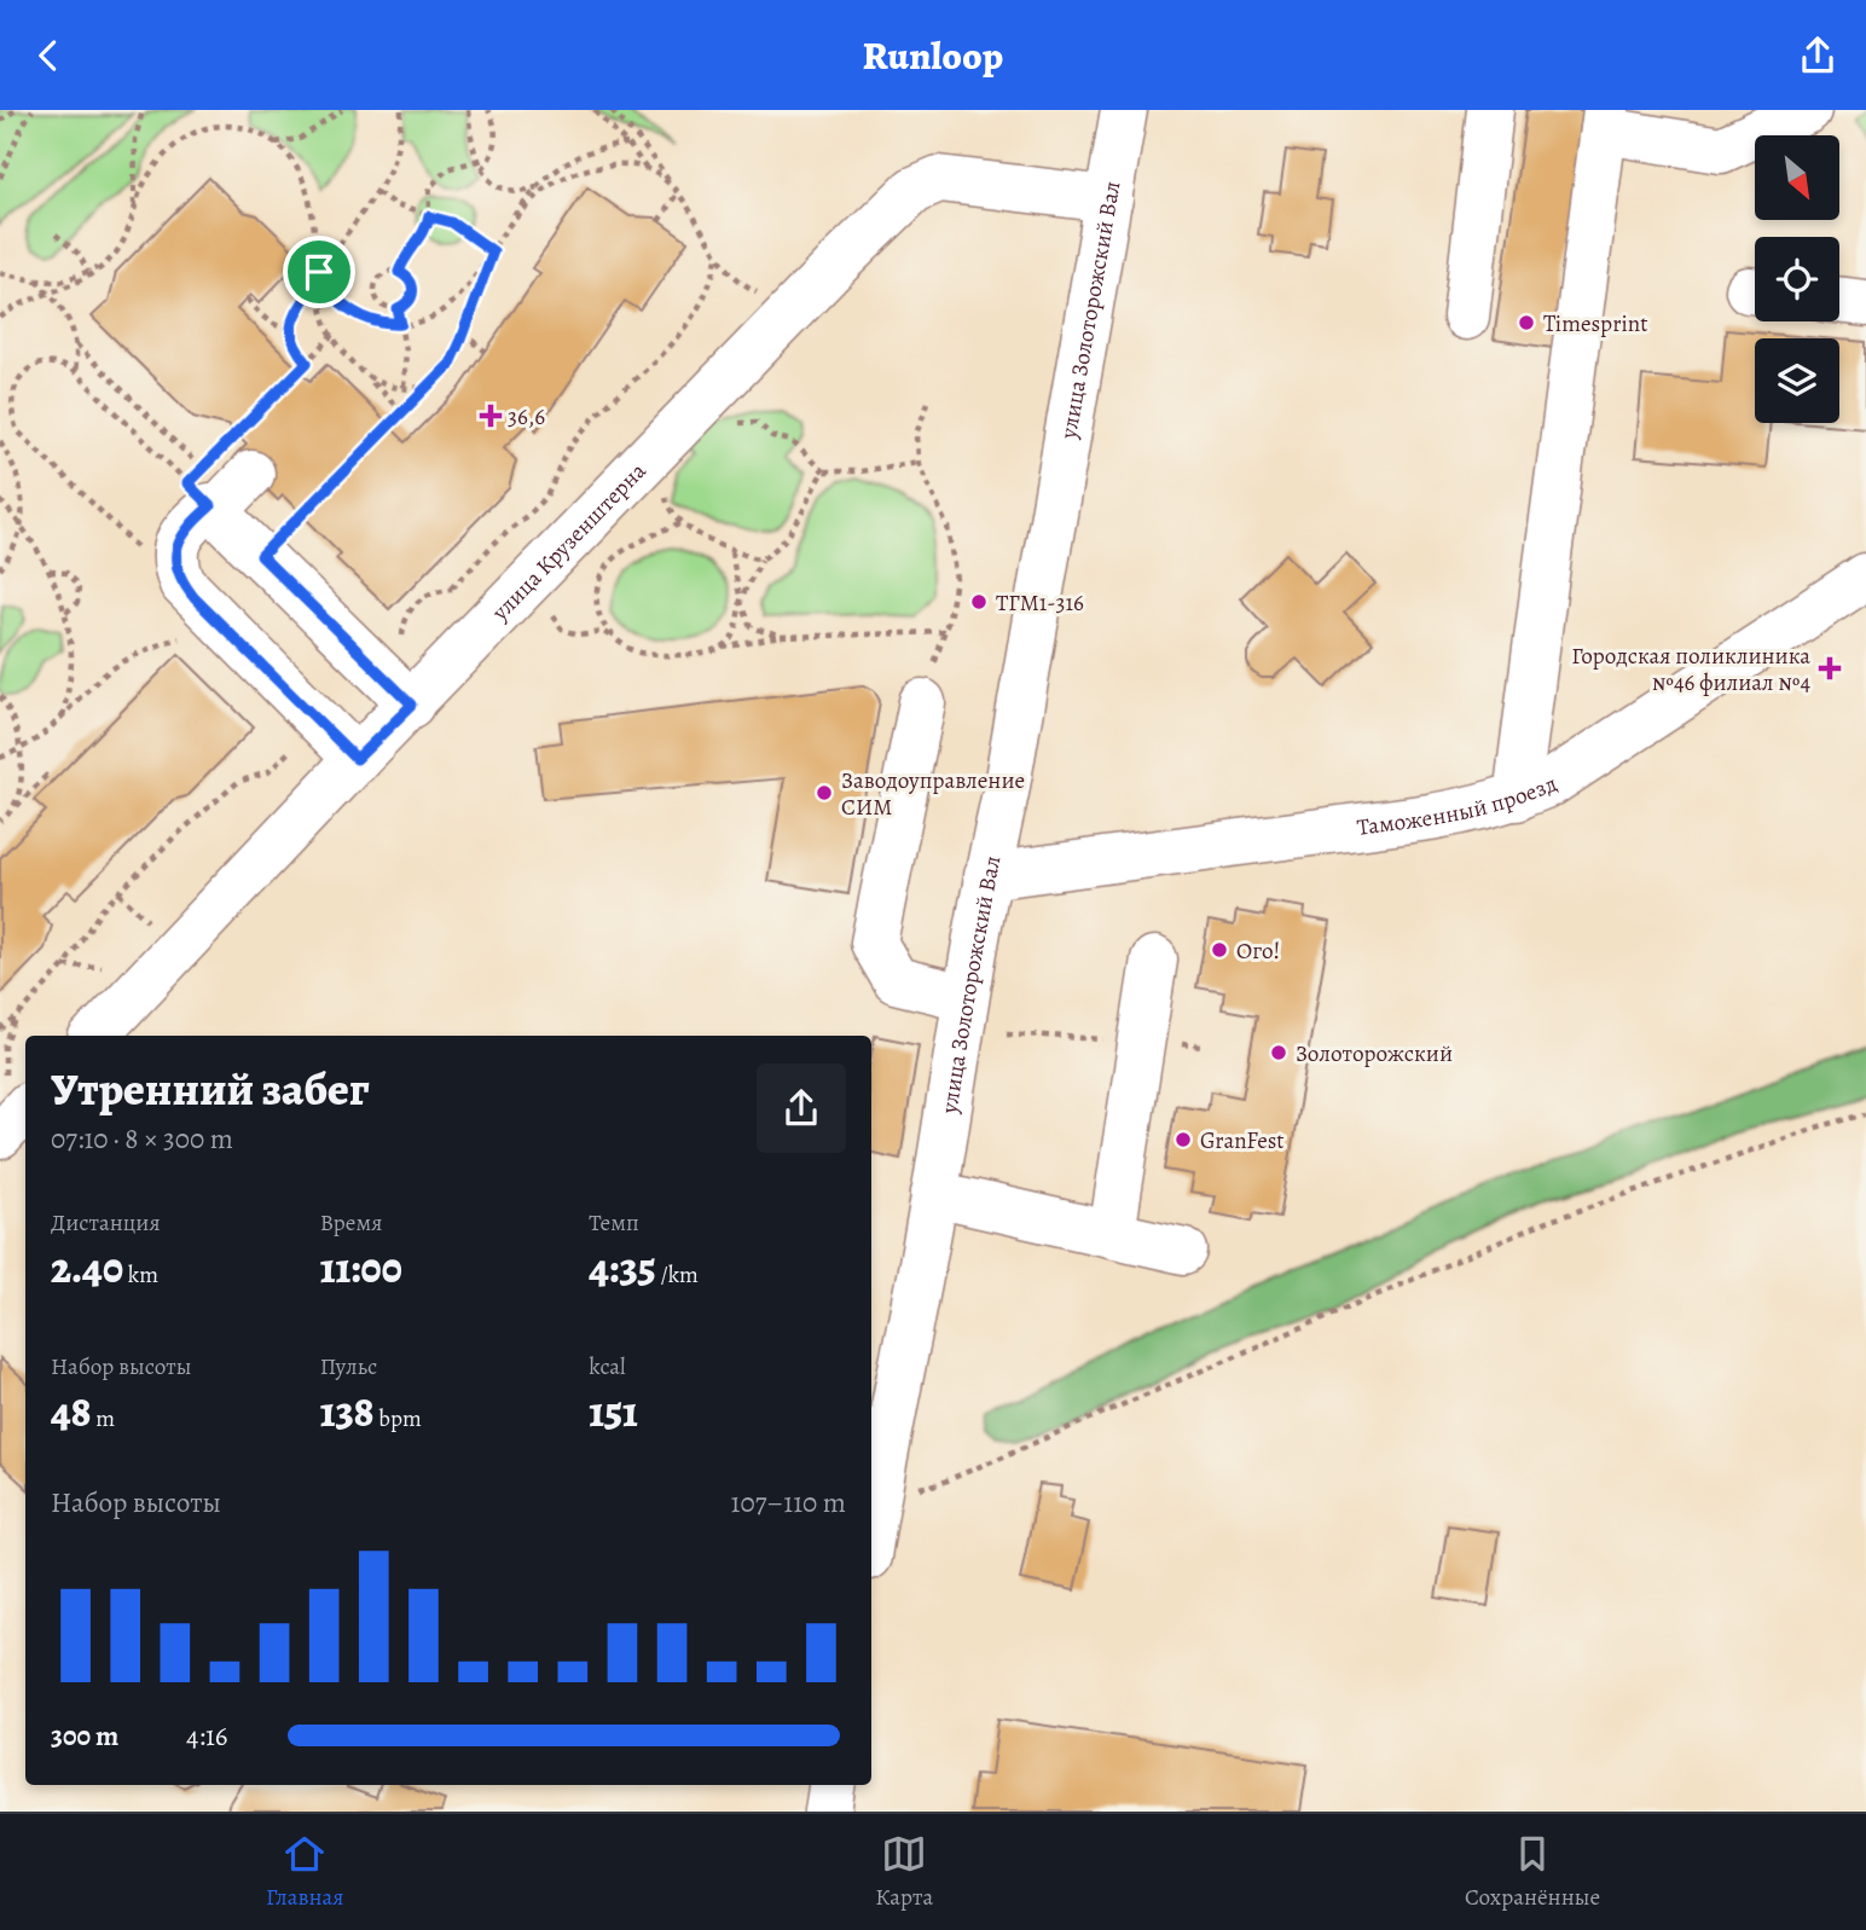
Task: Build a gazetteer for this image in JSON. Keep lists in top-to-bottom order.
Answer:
{
  "streets": {
    "street": ["улица Золоторожский Вал", "улица Крузенштерна", "Таможенный проезд"]
  },
  "crossings": [
    ["улица Золоторожский Вал", "улица Крузенштерна"],
    ["улица Золоторожский Вал", "Таможенный проезд"]
  ],
  "places": {
    "other": [
      "Timesprint",
      "ТГМ1-316",
      "Заводоуправление СИМ",
      "Ого!",
      "Золоторожский",
      "GranFest"
    ],
    "health": ["36,6", "Городская поликлиника №46 филиал №4"]
  },
  "north": "bottom right",
  "page": {
    "header": "Runloop",
    "heading": ["Утренний забег", "07:10 · 8 × 300 m"],
    "stats": [
      ["Дистанция", "2.40 km"],
      ["Время", "11:00"],
      ["Темп", "4:35 /km"],
      ["Набор высоты", "48 m"],
      ["Пульс", "138 bpm"],
      ["kcal", "151"]
    ],
    "chart": ["Набор высоты", "107–110 m"],
    "list": [
      {
        "name": "300 m",
        "note": "4:16"
      }
    ],
    "tabs": ["Главная", "Карта", "Сохранённые"]
  }
}
